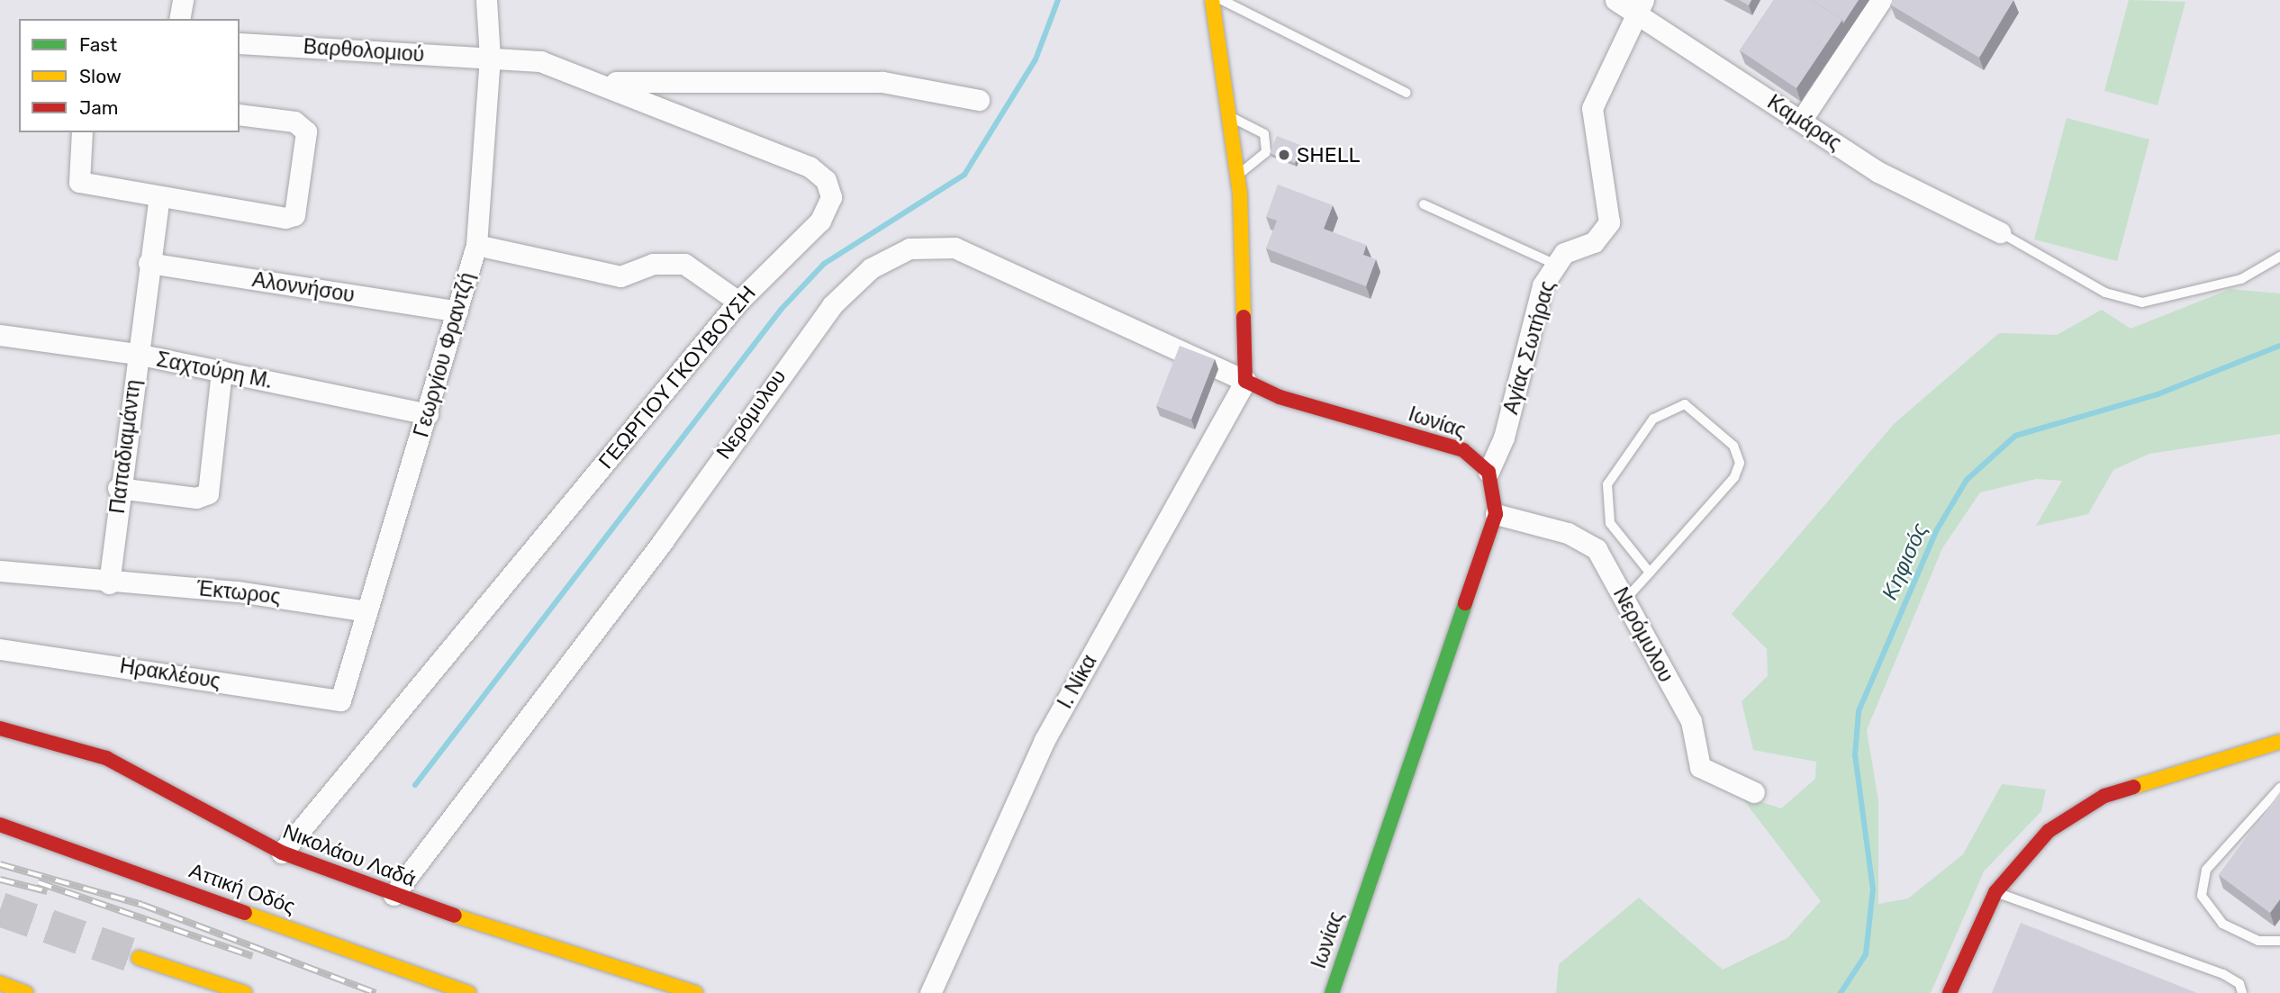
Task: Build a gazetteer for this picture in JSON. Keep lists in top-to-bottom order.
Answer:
{
  "streets": {
    "main road": ["Ιωνίας", "Νικολάου Λαδά", "Αττική Οδός"],
    "street": [
      "Βαρθολομιού",
      "Καμάρας",
      "Αλοννήσου",
      "Αγίας Σωτήρας",
      "Γεωργίου Φραντζή",
      "Σαχτούρη Μ.",
      "ΓΕΩΡΓΙΟΥ ΓΚΟΥΒΟΥΣΗ",
      "Νερόμυλου",
      "Παπαδιαμάντη",
      "Έκτωρος",
      "Ηρακλέους",
      "Ι. Νίκα"
    ]
  },
  "crossings": [
    ["Βαρθολομιού", "Γεωργίου Φραντζή"],
    ["Βαρθολομιού", "ΓΕΩΡΓΙΟΥ ΓΚΟΥΒΟΥΣΗ"],
    ["Καμάρας", "Αγίας Σωτήρας"],
    ["Αλοννήσου", "Γεωργίου Φραντζή"],
    ["Αλοννήσου", "Παπαδιαμάντη"],
    ["Αγίας Σωτήρας", "Ιωνίας"],
    ["Γεωργίου Φραντζή", "Σαχτούρη Μ."],
    ["Γεωργίου Φραντζή", "ΓΕΩΡΓΙΟΥ ΓΚΟΥΒΟΥΣΗ"],
    ["Γεωργίου Φραντζή", "Έκτωρος"],
    ["Γεωργίου Φραντζή", "Ηρακλέους"],
    ["Σαχτούρη Μ.", "Παπαδιαμάντη"],
    ["ΓΕΩΡΓΙΟΥ ΓΚΟΥΒΟΥΣΗ", "Νικολάου Λαδά"],
    ["Νερόμυλου", "Ιωνίας"],
    ["Νερόμυλου", "Ι. Νίκα"],
    ["Νερόμυλου", "Νικολάου Λαδά"],
    ["Ιωνίας", "Ι. Νίκα"],
    ["Παπαδιαμάντη", "Έκτωρος"]
  ],
  "water": ["Κηφισός"],
  "places": ["SHELL"],
  "legend": ["Fast", "Slow", "Jam"]
}
